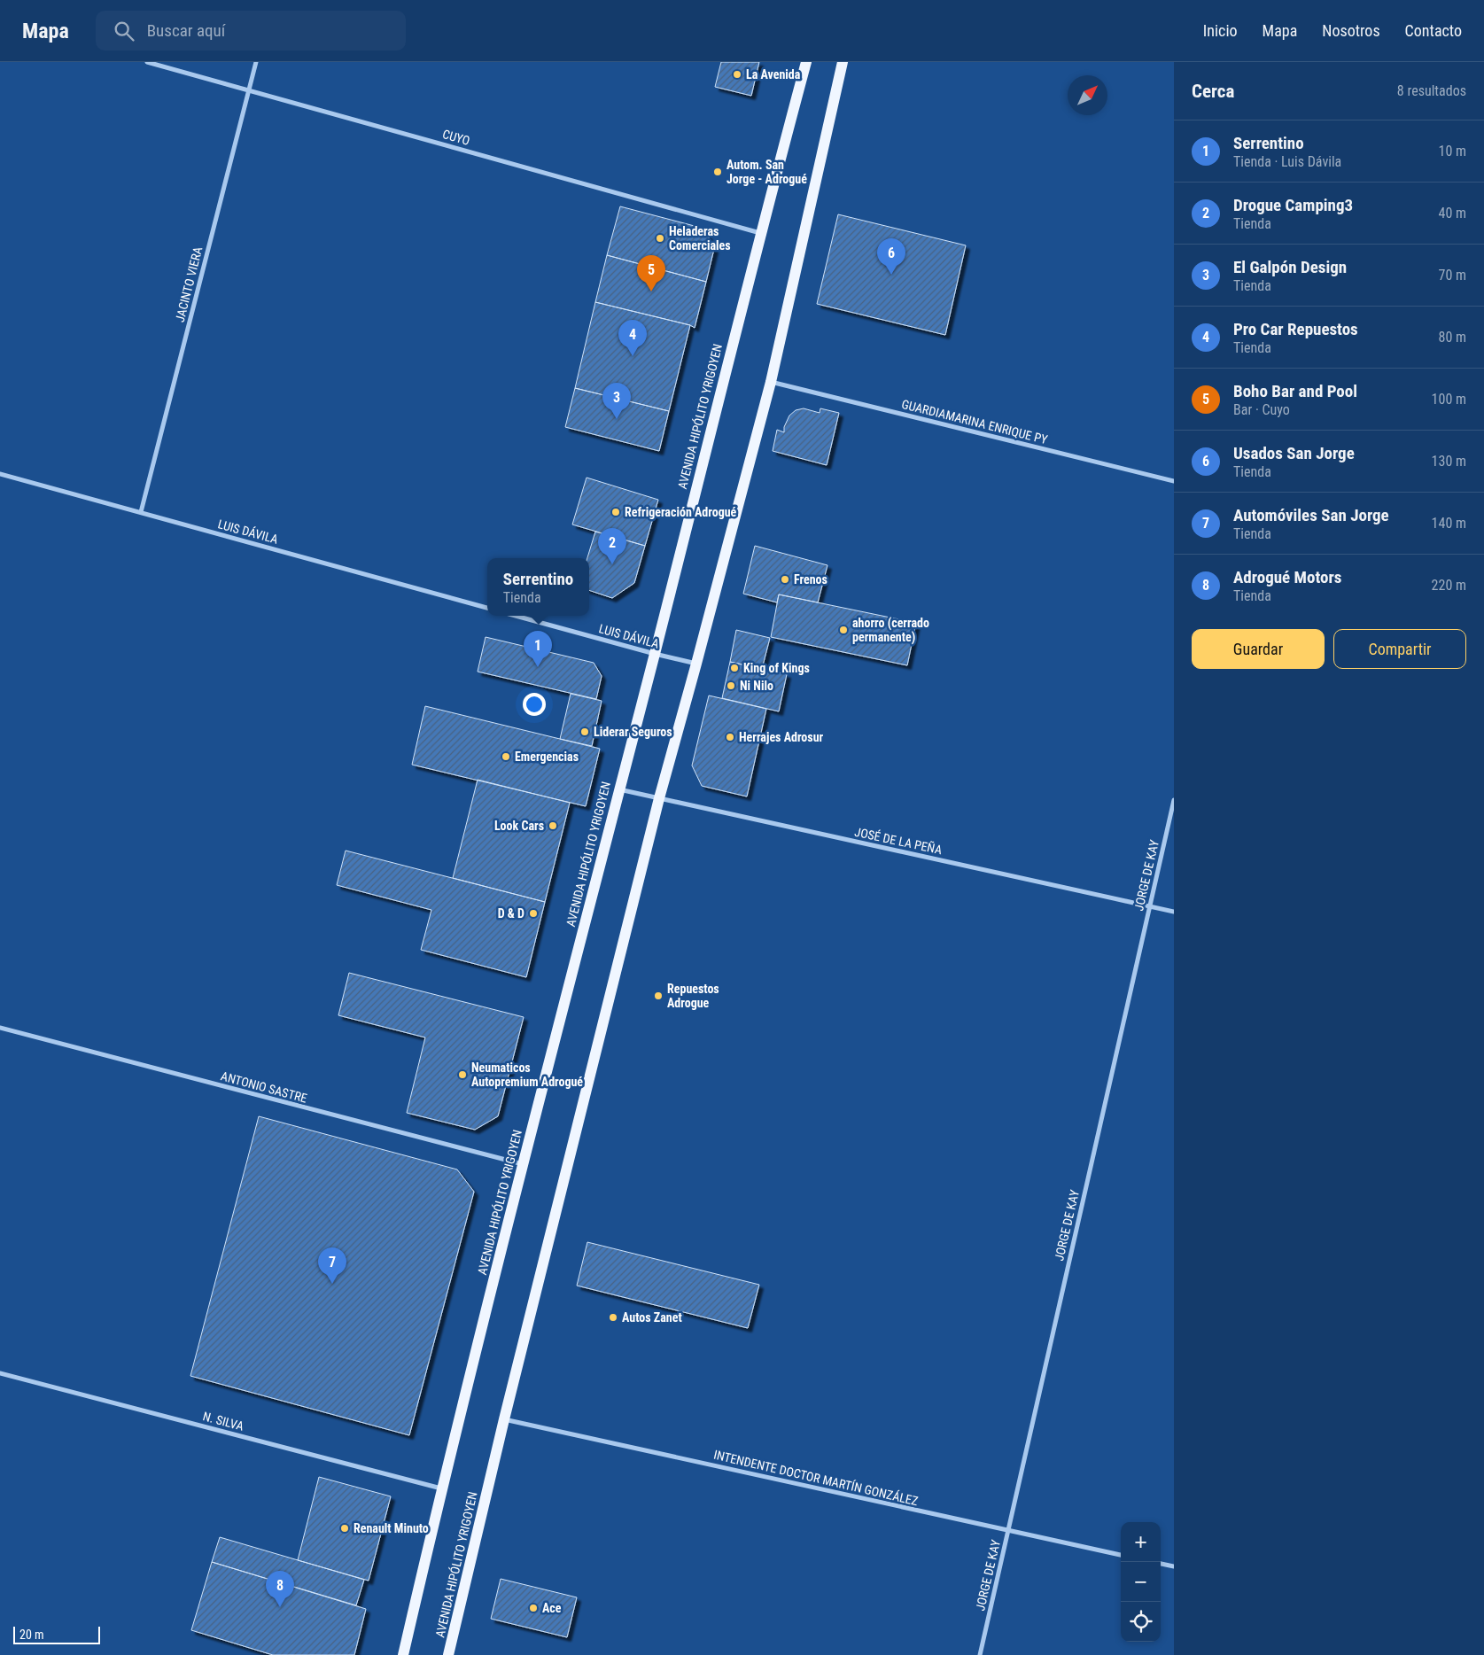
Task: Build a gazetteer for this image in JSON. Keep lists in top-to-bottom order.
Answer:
{
  "streets": {
    "main road": ["AVENIDA HIPÓLITO YRIGOYEN"],
    "street": [
      "CUYO",
      "JACINTO VIERA",
      "GUARDIAMARINA ENRIQUE PY",
      "LUIS DÁVILA",
      "JOSÉ DE LA PEÑA",
      "JORGE DE KAY",
      "ANTONIO SASTRE",
      "N. SILVA",
      "INTENDENTE DOCTOR MARTÍN GONZÁLEZ"
    ]
  },
  "crossings": [
    ["CUYO", "JACINTO VIERA"],
    ["CUYO", "AVENIDA HIPÓLITO YRIGOYEN"],
    ["JACINTO VIERA", "LUIS DÁVILA"],
    ["AVENIDA HIPÓLITO YRIGOYEN", "GUARDIAMARINA ENRIQUE PY"],
    ["AVENIDA HIPÓLITO YRIGOYEN", "LUIS DÁVILA"],
    ["AVENIDA HIPÓLITO YRIGOYEN", "JOSÉ DE LA PEÑA"],
    ["AVENIDA HIPÓLITO YRIGOYEN", "ANTONIO SASTRE"],
    ["AVENIDA HIPÓLITO YRIGOYEN", "N. SILVA"],
    ["AVENIDA HIPÓLITO YRIGOYEN", "INTENDENTE DOCTOR MARTÍN GONZÁLEZ"],
    ["JOSÉ DE LA PEÑA", "JORGE DE KAY"],
    ["JORGE DE KAY", "INTENDENTE DOCTOR MARTÍN GONZÁLEZ"]
  ],
  "places": [
    "La Avenida",
    "Autom. San Jorge - Adrogué",
    "Heladeras Comerciales",
    "Refrigeración Adrogué",
    "Frenos",
    "ahorro (cerrado permanente)",
    "King of Kings",
    "Ni Nilo",
    "Liderar Seguros",
    "Herrajes Adrosur",
    "Emergencias",
    "Look Cars",
    "D & D",
    "Repuestos Adrogue",
    "Neumaticos Autopremium Adrogué",
    "Autos Zanet",
    "Renault Minuto",
    "Ace"
  ],
  "scale_bar": "20 m",
  "north": "top right",
  "page": {
    "header": "Mapa",
    "search": "Buscar aquí",
    "nav": [
      "Inicio",
      "Mapa",
      "Nosotros",
      "Contacto"
    ],
    "heading": ["Cerca", "8 resultados"],
    "list": [
      {
        "mark": "1",
        "name": "Serrentino",
        "note": "Tienda · Luis Dávila",
        "value": "10 m"
      },
      {
        "mark": "2",
        "name": "Drogue Camping3",
        "note": "Tienda",
        "value": "40 m"
      },
      {
        "mark": "3",
        "name": "El Galpón Design",
        "note": "Tienda",
        "value": "70 m"
      },
      {
        "mark": "4",
        "name": "Pro Car Repuestos",
        "note": "Tienda",
        "value": "80 m"
      },
      {
        "mark": "5",
        "name": "Boho Bar and Pool",
        "note": "Bar · Cuyo",
        "value": "100 m"
      },
      {
        "mark": "6",
        "name": "Usados San Jorge",
        "note": "Tienda",
        "value": "130 m"
      },
      {
        "mark": "7",
        "name": "Automóviles San Jorge",
        "note": "Tienda",
        "value": "140 m"
      },
      {
        "mark": "8",
        "name": "Adrogué Motors",
        "note": "Tienda",
        "value": "220 m"
      }
    ],
    "pins": [
      "6",
      "5",
      "4",
      "3",
      "2",
      "1",
      "7",
      "8"
    ],
    "popup": ["Serrentino", "Tienda"],
    "buttons": ["Guardar", "Compartir"],
    "map_buttons": ["+", "−"],
    "scale": "20 m"
  }
}
